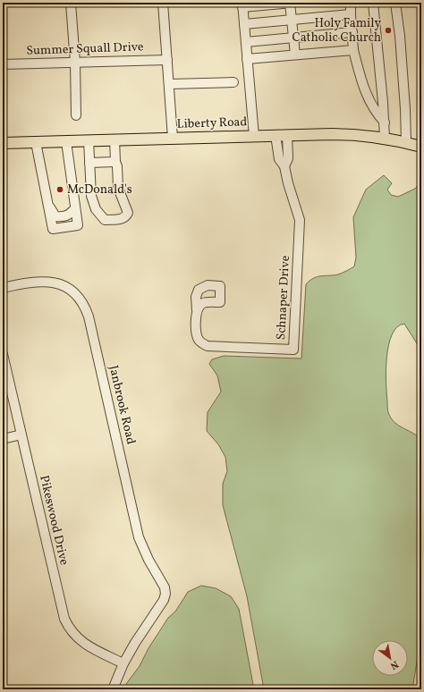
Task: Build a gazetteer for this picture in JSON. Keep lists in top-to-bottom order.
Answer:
{
  "streets": {
    "main road": ["Liberty Road"],
    "street": [
      "Summer Squall Drive",
      "Schnaper Drive",
      "Janbrook Road",
      "Pikeswood Drive"
    ]
  },
  "crossings": [
    ["Liberty Road", "Schnaper Drive"],
    ["Janbrook Road", "Pikeswood Drive"]
  ],
  "places": ["Holy Family Catholic Church", "McDonald's"],
  "north": "bottom right"
}
